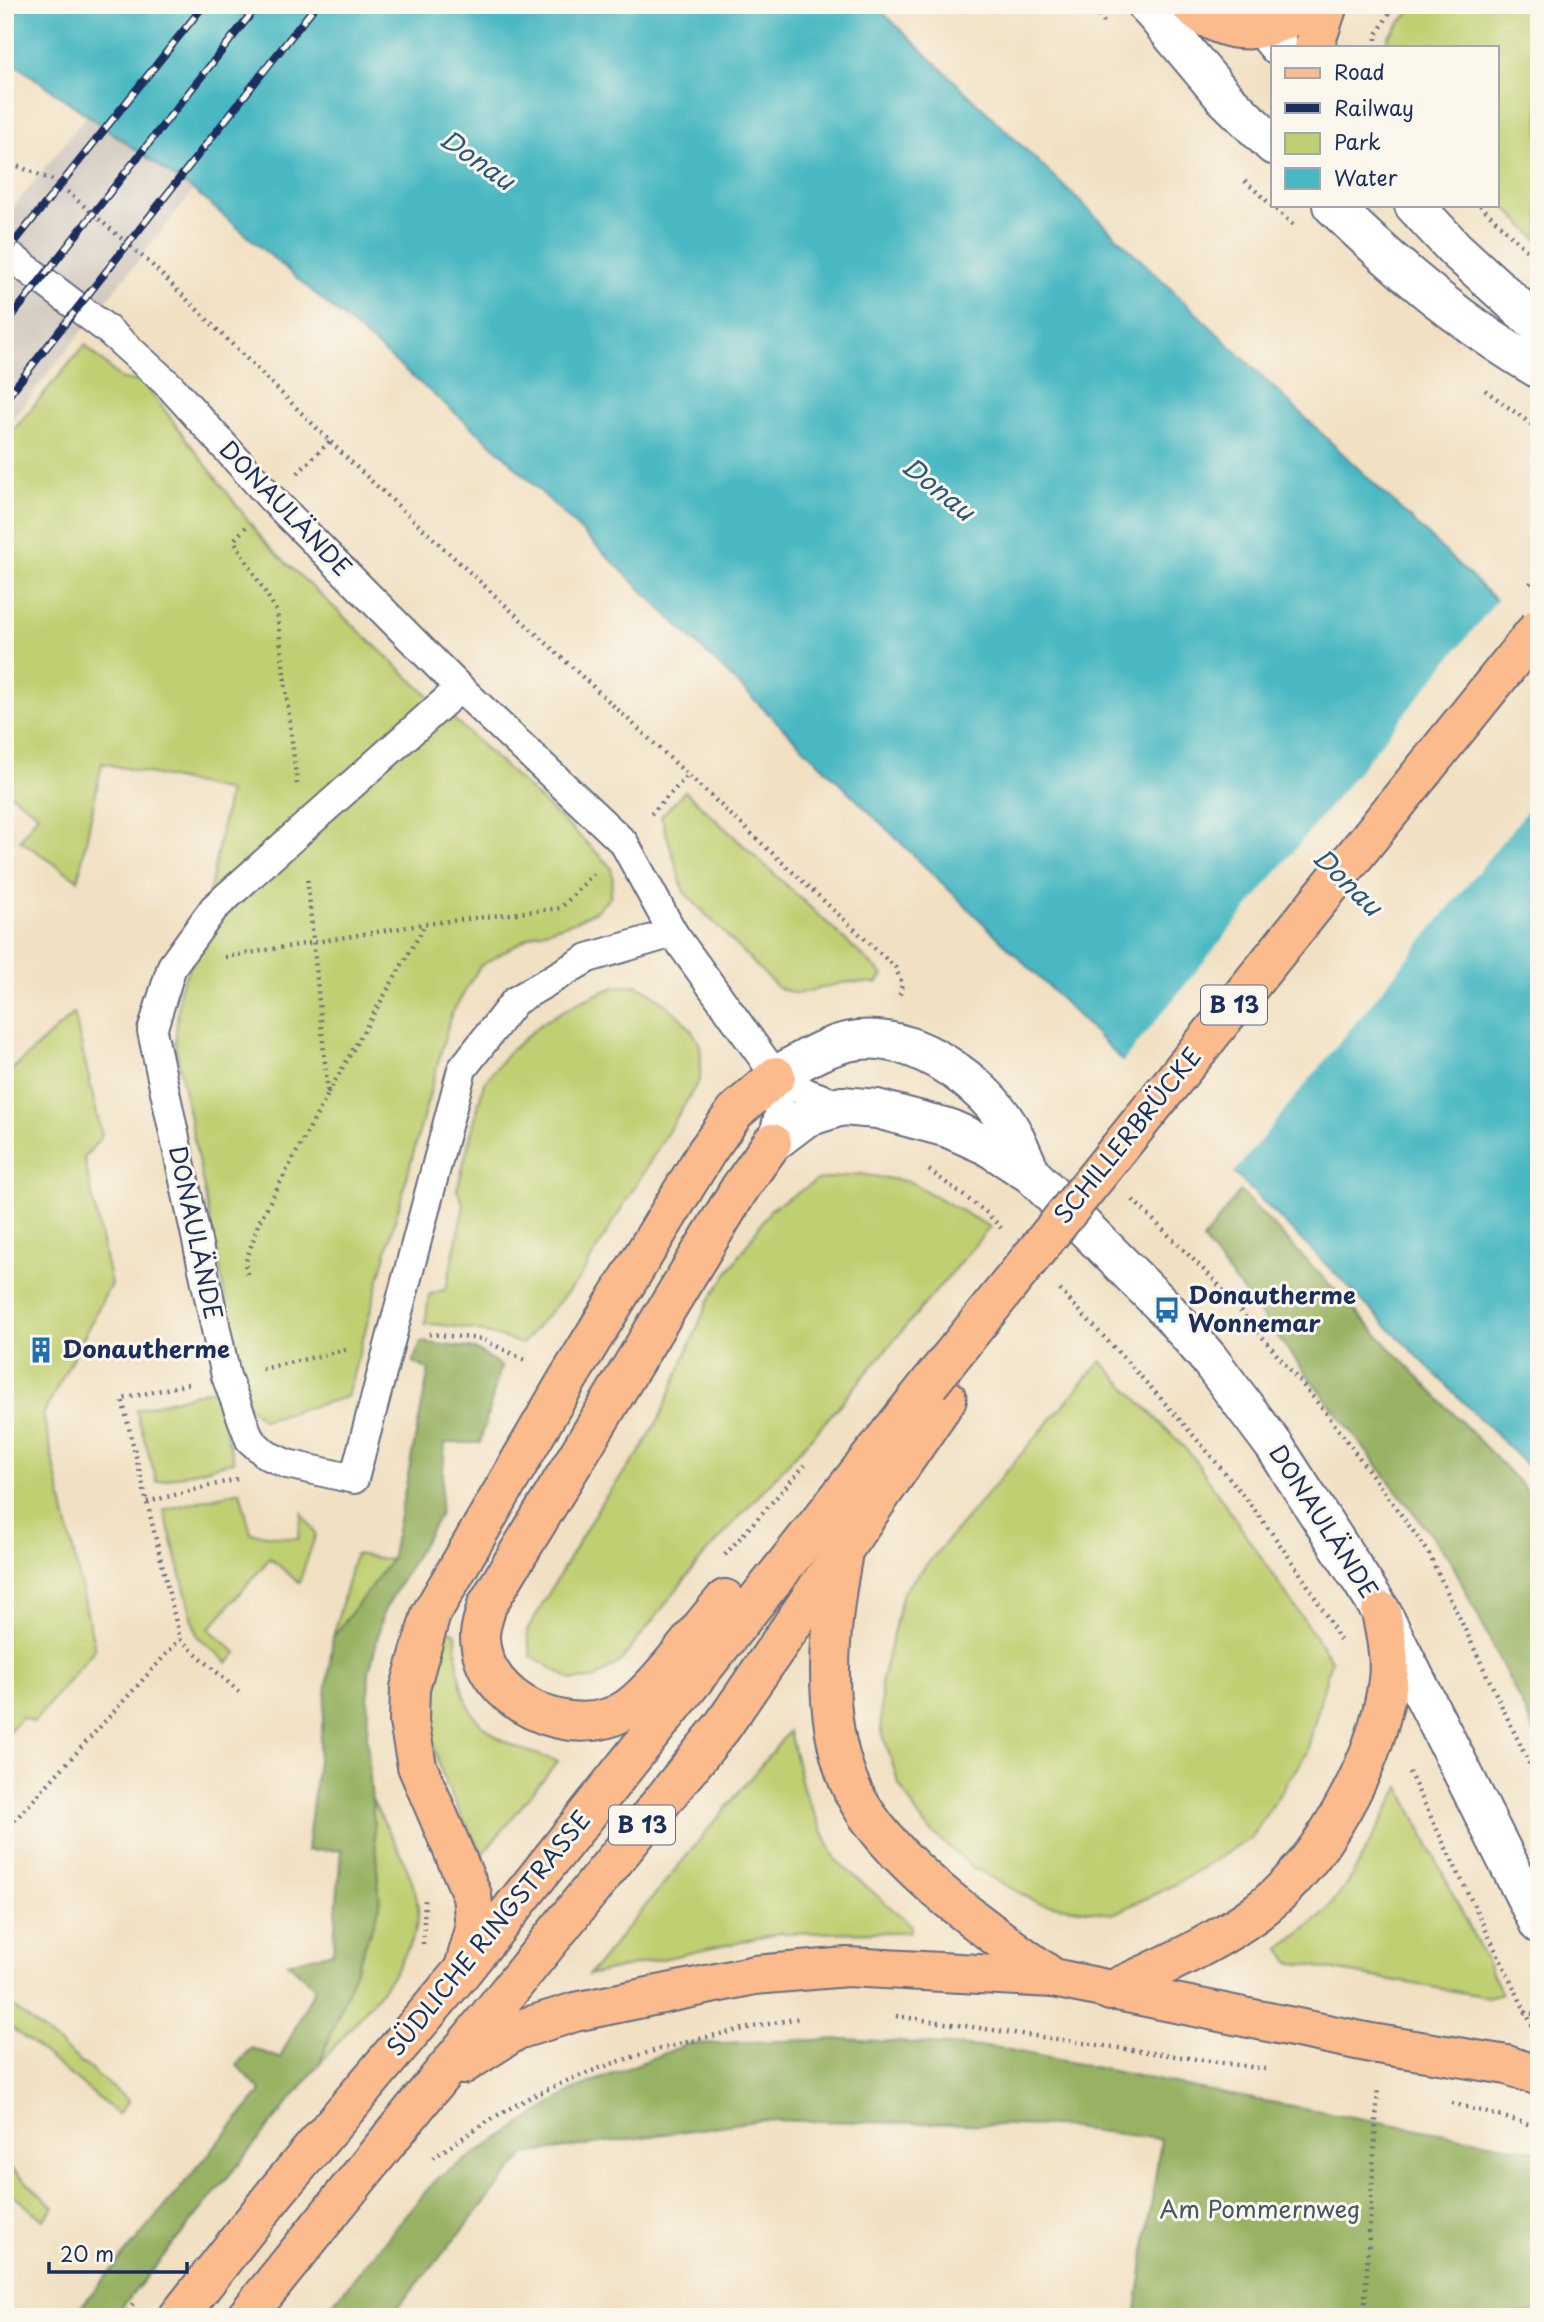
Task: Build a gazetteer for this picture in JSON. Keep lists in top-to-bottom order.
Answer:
{
  "streets": {
    "main road": ["B 13", "SCHILLERBRÜCKE", "SÜDLICHE RINGSTRASSE"],
    "street": ["DONAULÄNDE"]
  },
  "crossings": [
    ["SCHILLERBRÜCKE", "SÜDLICHE RINGSTRASSE"]
  ],
  "water": ["Donau"],
  "parks": ["Am Pommernweg"],
  "places": {
    "bus stop": ["Donautherme Wonnemar"],
    "building": ["Donautherme"]
  },
  "legend": [
    "Road",
    "Railway",
    "Park",
    "Water"
  ],
  "scale_bar": "20 m"
}
